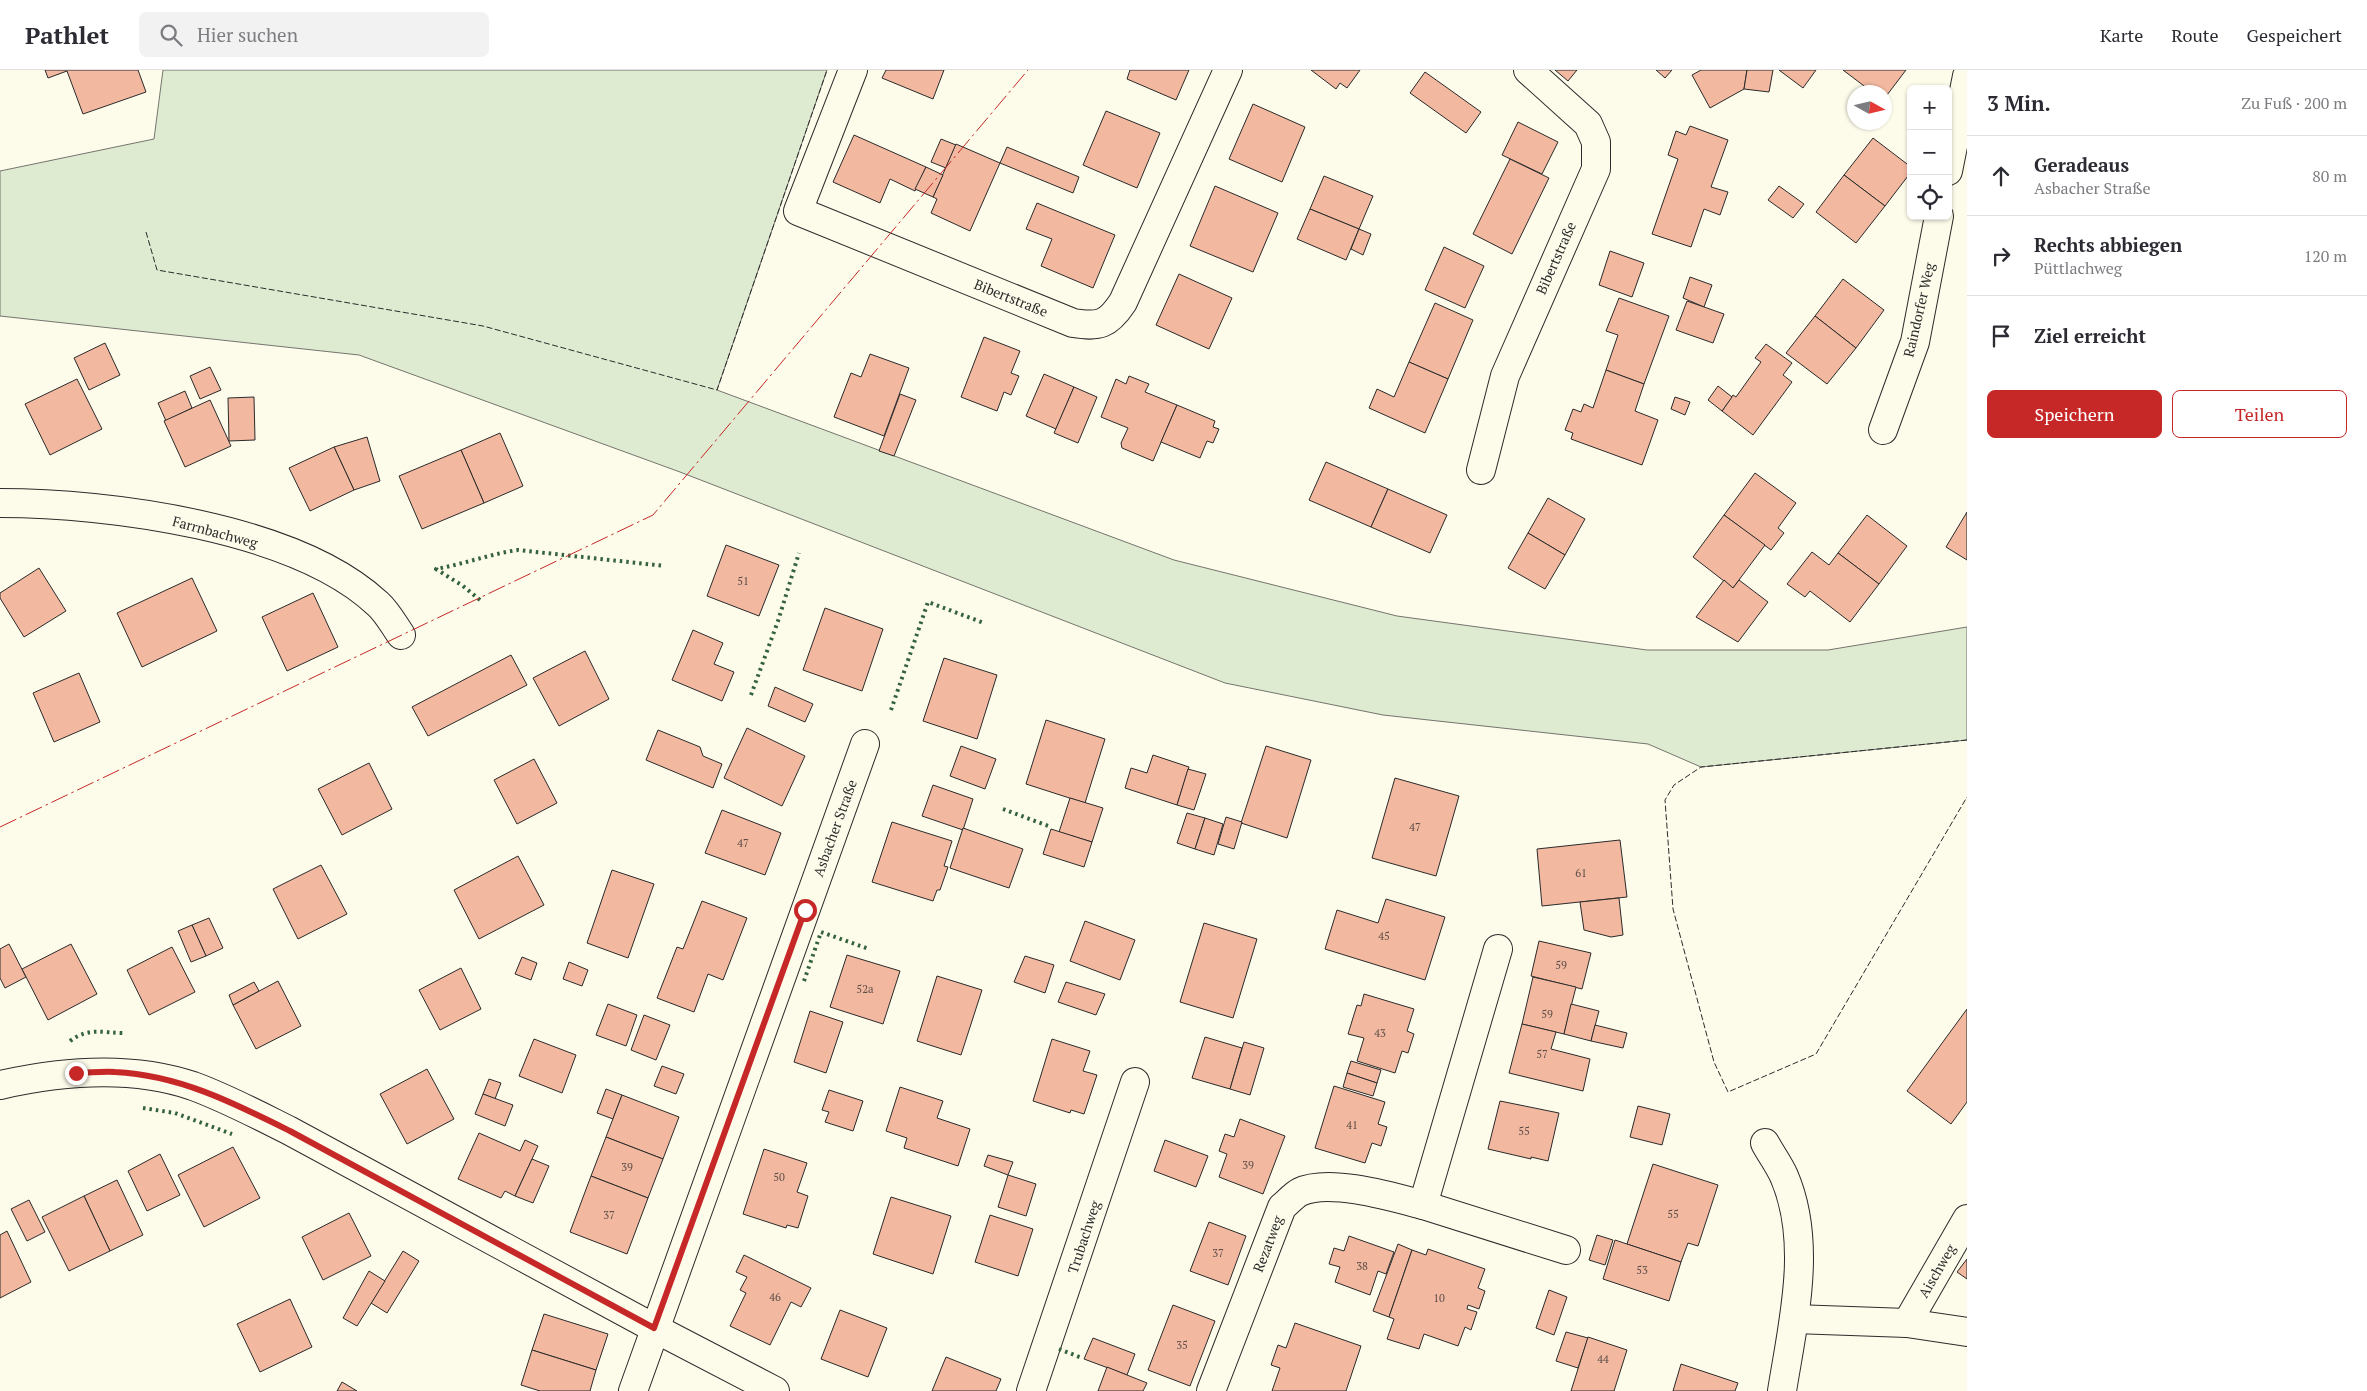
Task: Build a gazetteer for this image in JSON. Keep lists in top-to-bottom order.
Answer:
{
  "streets": {
    "street": [
      "Bibertstraße",
      "Raindorfer Weg",
      "Farrnbachweg",
      "Asbacher Straße",
      "Trubachweg",
      "Rezatweg",
      "Aischweg"
    ]
  },
  "house_numbers": [
    "51",
    "47",
    "47",
    "61",
    "45",
    "59",
    "52a",
    "59",
    "43",
    "57",
    "41",
    "55",
    "39",
    "39",
    "50",
    "55",
    "37",
    "37",
    "38",
    "53",
    "46",
    "10",
    "35",
    "44"
  ],
  "north": "right",
  "page": {
    "header": "Pathlet",
    "search": "Hier suchen",
    "nav": ["Karte", "Route", "Gespeichert"],
    "heading": ["3 Min.", "Zu Fuß · 200 m"],
    "map_buttons": ["+", "−"],
    "list": [
      ["Geradeaus", "Asbacher Straße", "80 m"],
      ["Rechts abbiegen", "Püttlachweg", "120 m"],
      "Ziel erreicht"
    ],
    "buttons": ["Speichern", "Teilen"]
  }
}
